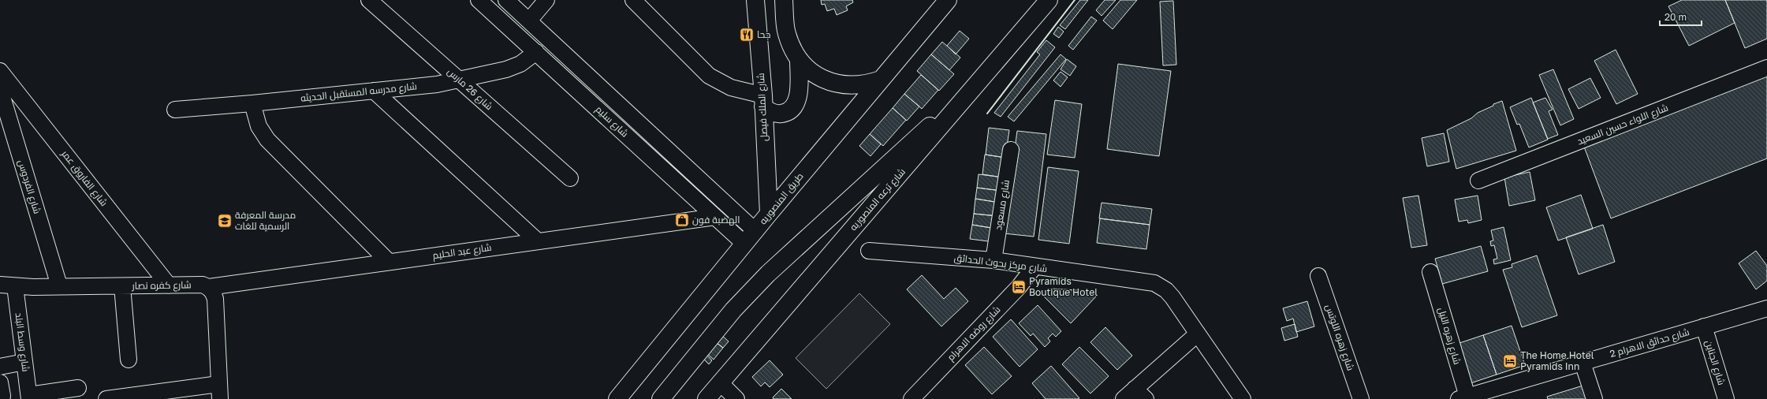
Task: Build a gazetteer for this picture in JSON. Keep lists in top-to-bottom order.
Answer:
{
  "streets": {
    "main road": ["شارع الملك فيصل", "طريق المنصوريه", "شارع ترعه المنصوريه"],
    "street": [
      "شارع 26 مارس",
      "شارع مدرسه المستقبل الحديثه",
      "شارع سليم",
      "شارع اللواء حسين السعيد",
      "شارع الفاروق عمر",
      "شارع الفردوس",
      "شارع مسعود",
      "شارع عبد الحليم",
      "شارع مركز بحوث الحدائق",
      "شارع كفره نصار",
      "شارع روضه الاهرام",
      "شارع زهره النيل",
      "شارع زهره اللوتس",
      "شارع وسط البلد",
      "شارع حدائق الاهرام 2",
      "شارع الجناين"
    ]
  },
  "crossings": [
    ["شارع 26 مارس", "شارع مدرسه المستقبل الحديثه"],
    ["شارع مدرسه المستقبل الحديثه", "شارع سليم"],
    ["شارع الملك فيصل", "طريق المنصوريه"],
    ["شارع سليم", "طريق المنصوريه"],
    ["شارع سليم", "شارع عبد الحليم"],
    ["شارع الفاروق عمر", "شارع كفره نصار"],
    ["شارع الفردوس", "شارع كفره نصار"],
    ["شارع مسعود", "شارع مركز بحوث الحدائق"],
    ["شارع عبد الحليم", "شارع كفره نصار"],
    ["شارع مركز بحوث الحدائق", "شارع روضه الاهرام"],
    ["شارع كفره نصار", "شارع وسط البلد"],
    ["شارع زهره النيل", "شارع حدائق الاهرام 2"],
    ["شارع حدائق الاهرام 2", "شارع الجناين"]
  ],
  "places": {
    "restaurant": ["جحا"],
    "shop": ["الهضبة فون"],
    "school or university": ["مدرسة المعرفة الرسمية للغات"],
    "hotel": ["Pyramids Boutique Hotel", "The Home Hotel Pyramids Inn"]
  },
  "scale_bar": "20 m"
}
